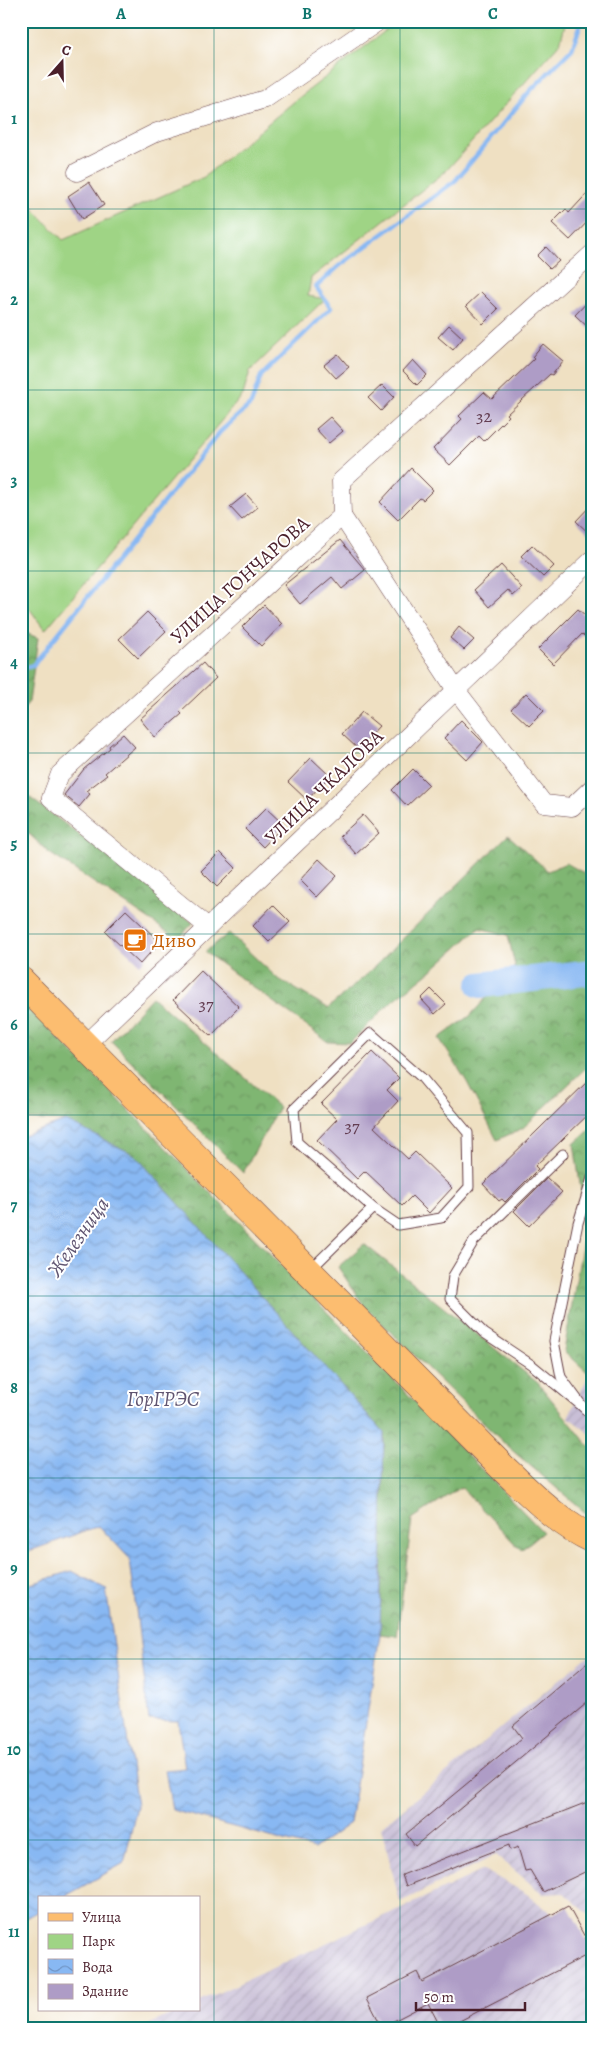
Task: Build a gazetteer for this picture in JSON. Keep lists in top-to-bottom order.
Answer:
{
  "streets": {
    "street": ["УЛИЦА ГОНЧАРОВА", "УЛИЦА ЧКАЛОВА"]
  },
  "crossings": [
    ["УЛИЦА ГОНЧАРОВА", "УЛИЦА ЧКАЛОВА"]
  ],
  "water": ["Железница", "ГорГРЭС"],
  "places": {
    "cafe": ["Диво"]
  },
  "house_numbers": ["32", "37", "37"],
  "legend": [
    "Улица",
    "Парк",
    "Вода",
    "Здание"
  ],
  "scale_bar": "50 m",
  "north": "top",
  "grid": {
    "columns": ["A", "B", "C"],
    "rows": [
      "1",
      "2",
      "3",
      "4",
      "5",
      "6",
      "7",
      "8",
      "9",
      "10",
      "11"
    ]
  }
}
